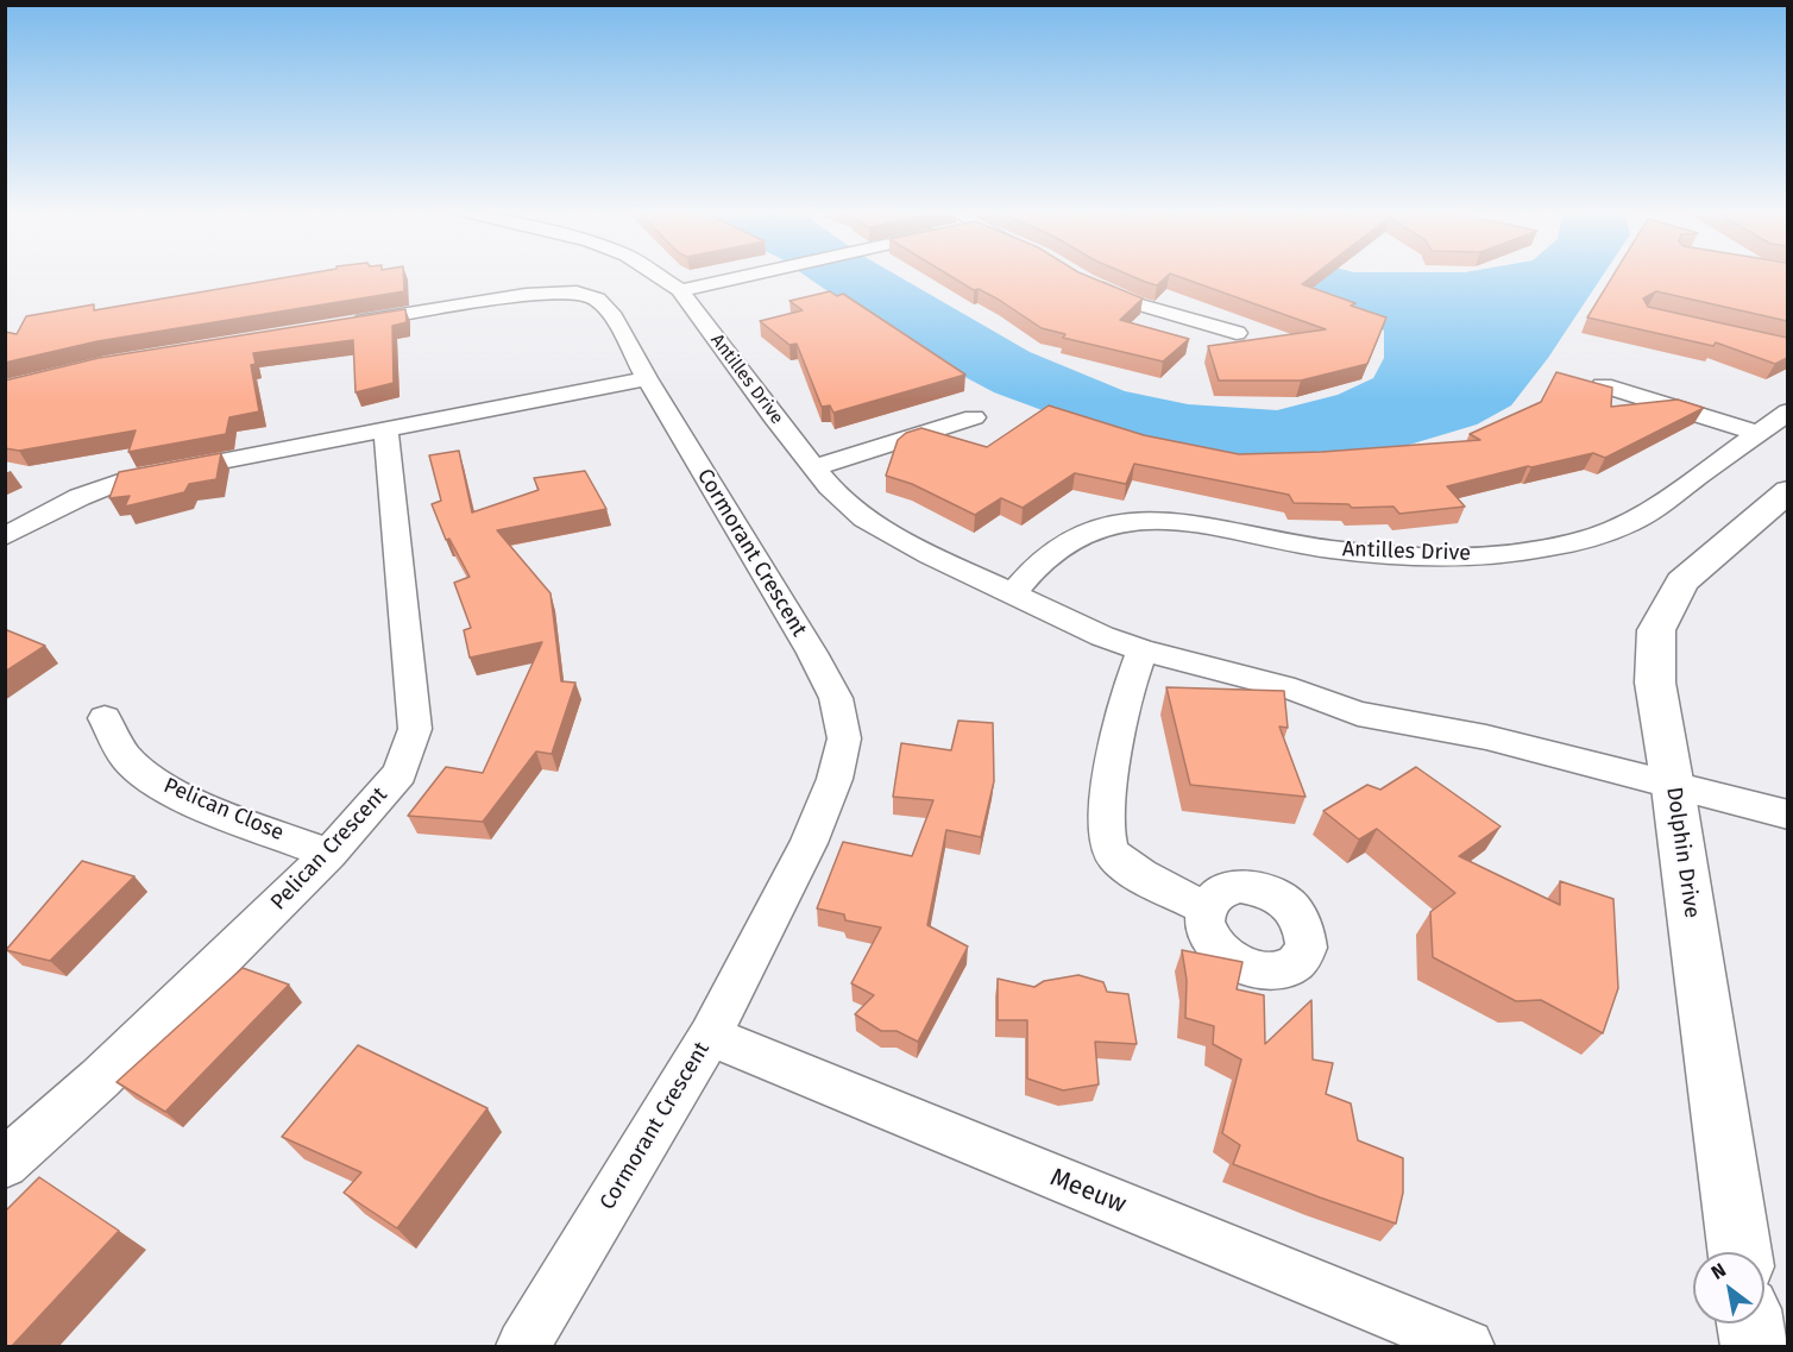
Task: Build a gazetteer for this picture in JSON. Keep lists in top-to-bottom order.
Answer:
{
  "streets": {
    "street": [
      "Antilles Drive",
      "Cormorant Crescent",
      "Pelican Close",
      "Pelican Crescent",
      "Dolphin Drive",
      "Meeuw"
    ]
  },
  "crossings": [
    ["Antilles Drive", "Dolphin Drive"],
    ["Cormorant Crescent", "Meeuw"],
    ["Pelican Close", "Pelican Crescent"]
  ],
  "north": "top left"
}
